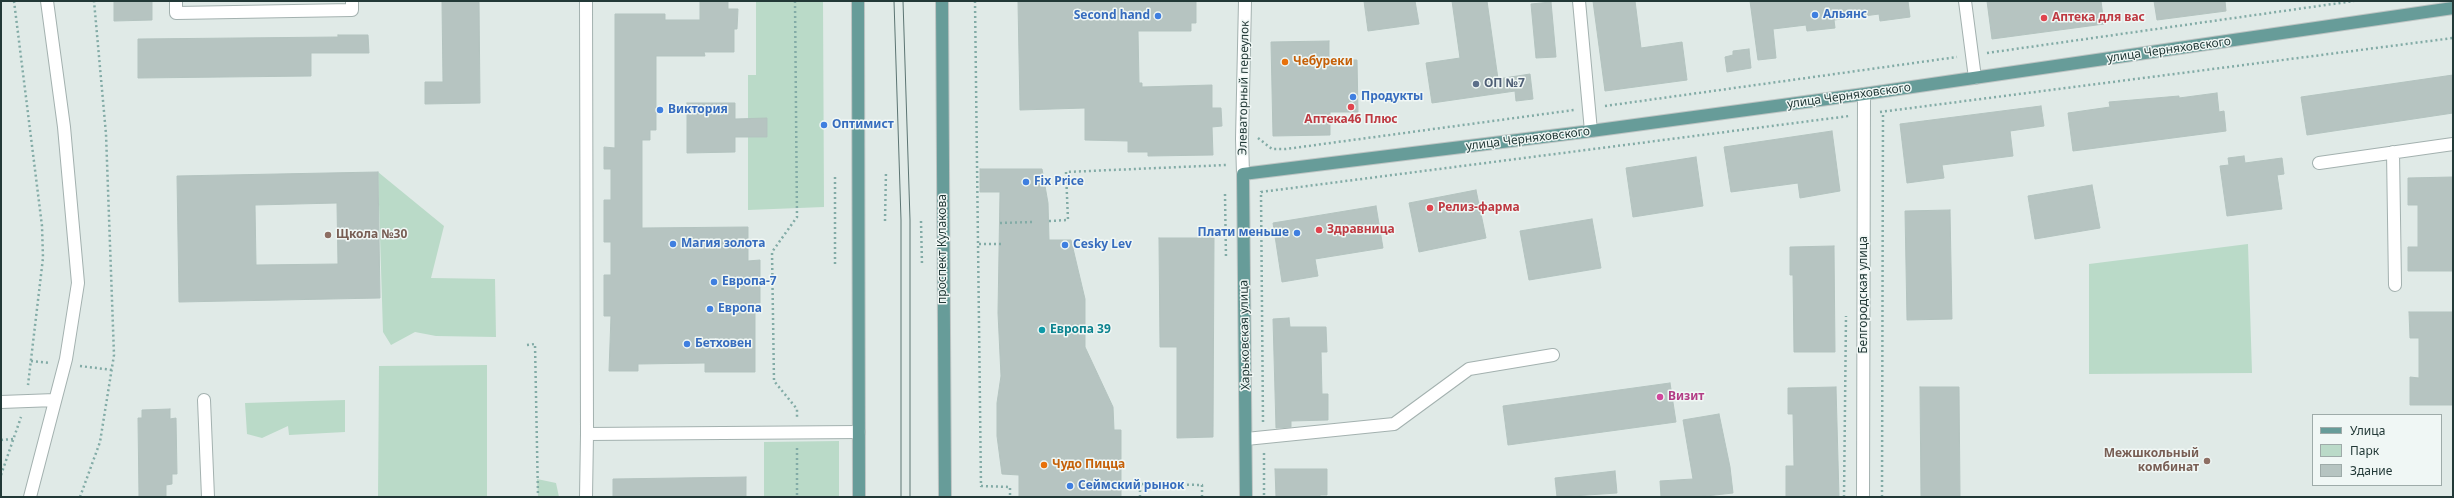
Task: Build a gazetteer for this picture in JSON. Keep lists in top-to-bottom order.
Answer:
{
  "streets": {
    "main road": ["улица Черняховского", "проспект Кулакова", "Харьковская улица"],
    "street": ["Элеваторный переулок", "Белгородская улица"]
  },
  "crossings": [
    ["улица Черняховского", "Элеваторный переулок"],
    ["улица Черняховского", "Белгородская улица"],
    ["улица Черняховского", "Харьковская улица"],
    ["Элеваторный переулок", "Харьковская улица"]
  ],
  "places": [
    "Альянс",
    "Second hand",
    "Аптека для вас",
    "Чебуреки",
    "ОП №7",
    "Продукты",
    "Аптека46 Плюс",
    "Виктория",
    "Оптимист",
    "Fix Price",
    "Релиз-фарма",
    "Здравница",
    "Плати меньше",
    "Щкола №30",
    "Магия золота",
    "Cesky Lev",
    "Европа-7",
    "Европа",
    "Европа 39",
    "Бетховен",
    "Визит",
    "Межшкольный комбинат",
    "Чудо Пицца",
    "Сеймский рынок"
  ],
  "legend": ["Улица", "Парк", "Здание"]
}
